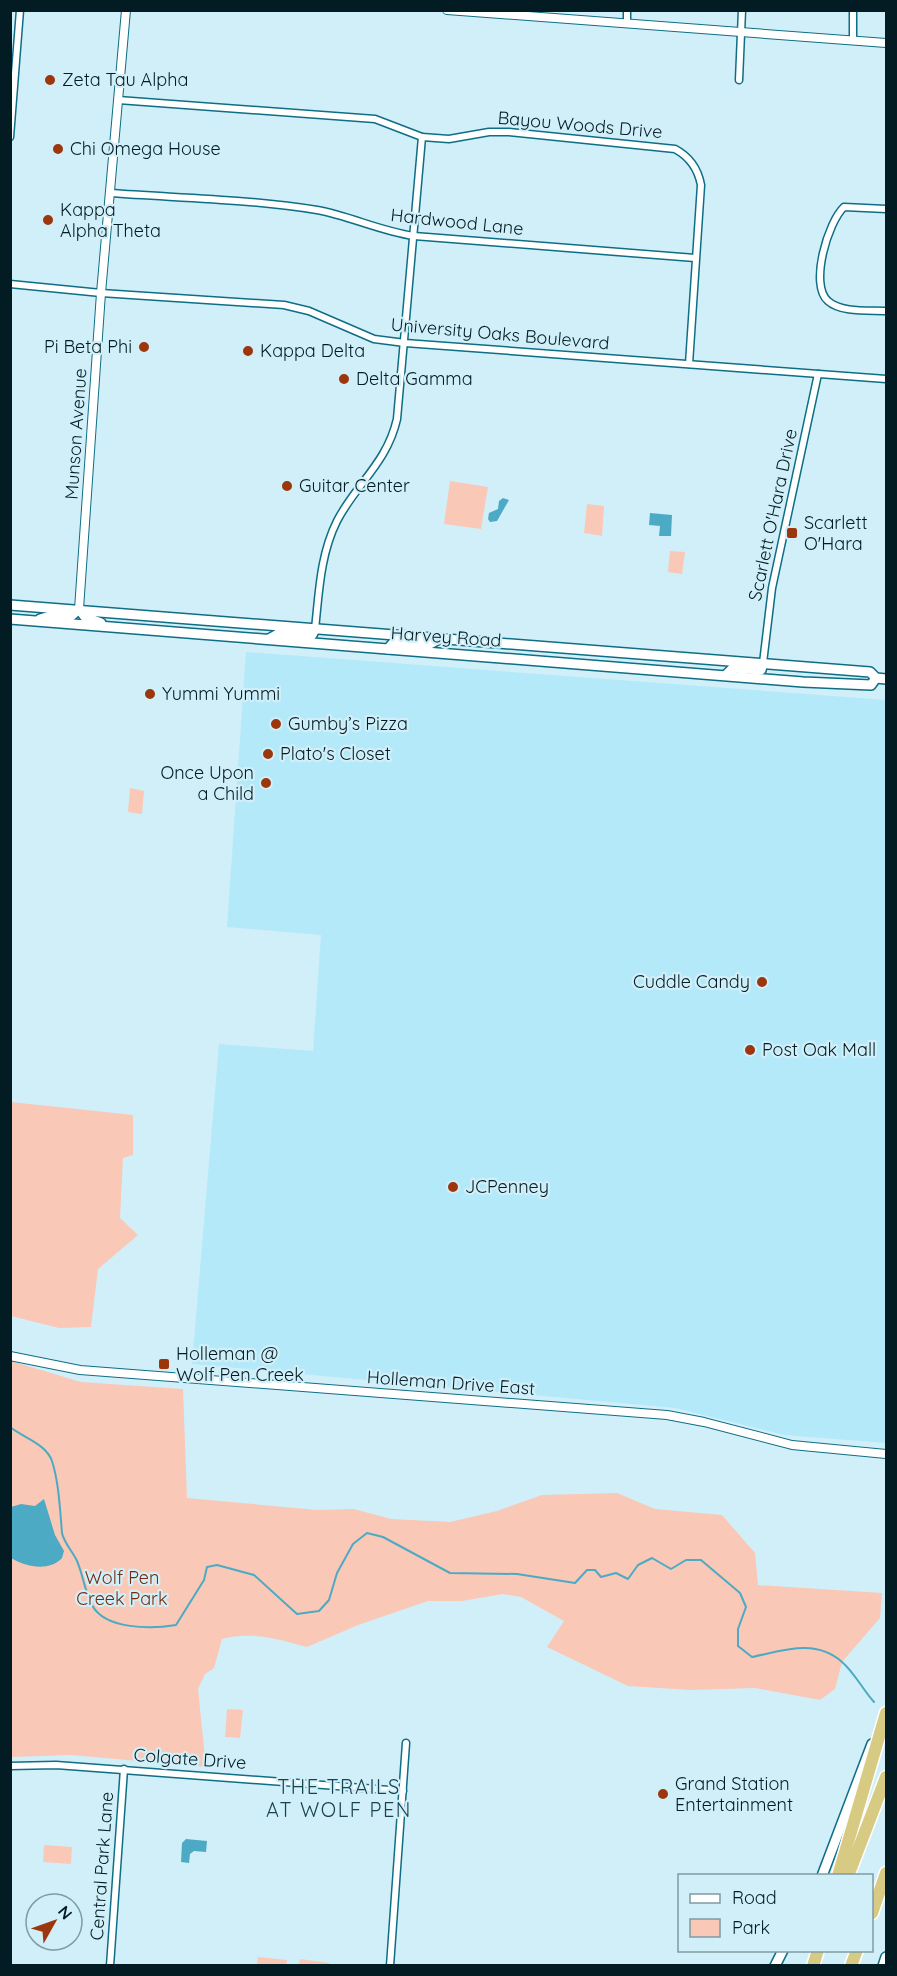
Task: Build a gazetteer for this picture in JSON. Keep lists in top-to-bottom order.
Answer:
{
  "streets": {
    "main road": ["Harvey Road"],
    "street": [
      "Bayou Woods Drive",
      "Hardwood Lane",
      "University Oaks Boulevard",
      "Munson Avenue",
      "Scarlett O'Hara Drive",
      "Holleman Drive East",
      "Colgate Drive",
      "Central Park Lane"
    ]
  },
  "crossings": [
    ["Bayou Woods Drive", "Hardwood Lane"],
    ["Bayou Woods Drive", "University Oaks Boulevard"],
    ["Bayou Woods Drive", "Munson Avenue"],
    ["Hardwood Lane", "Munson Avenue"],
    ["University Oaks Boulevard", "Munson Avenue"],
    ["University Oaks Boulevard", "Scarlett O'Hara Drive"],
    ["Munson Avenue", "Harvey Road"],
    ["Scarlett O'Hara Drive", "Harvey Road"],
    ["Colgate Drive", "Central Park Lane"]
  ],
  "districts": ["THE TRAILS AT WOLF PEN"],
  "parks": ["Wolf Pen Creek Park"],
  "places": {
    "other": [
      "Zeta Tau Alpha",
      "Chi Omega House",
      "Kappa Alpha Theta",
      "Pi Beta Phi",
      "Kappa Delta",
      "Delta Gamma",
      "Guitar Center",
      "Yummi Yummi",
      "Gumby’s Pizza",
      "Plato's Closet",
      "Once Upon a Child",
      "Cuddle Candy",
      "Post Oak Mall",
      "JCPenney",
      "Grand Station Entertainment"
    ],
    "transit": ["Scarlett O'Hara", "Holleman @ Wolf Pen Creek"]
  },
  "legend": ["Road", "Park"],
  "north": "top right"
}
